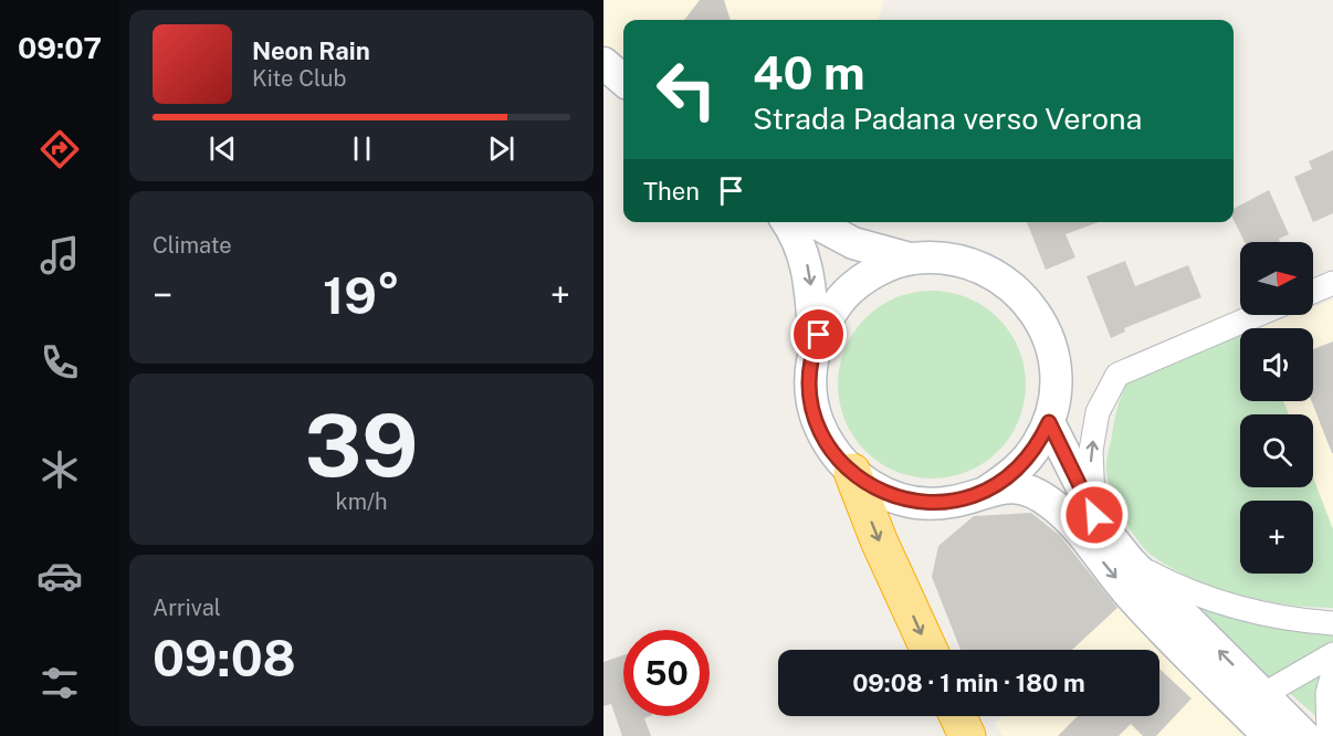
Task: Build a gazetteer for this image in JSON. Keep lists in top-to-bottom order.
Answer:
{
  "north": "right",
  "page": {
    "tabs": "09:07",
    "turn": ["40 m", "Strada Padana verso Verona"],
    "song": ["Neon Rain", "Kite Club"],
    "then": "Then",
    "tile": [
      "Climate",
      ["39", "km/h"],
      ["Arrival", "09:08"]
    ],
    "map_buttons": "+",
    "heat": ["−", "19°", "+"],
    "limit": "50",
    "trip": "09:08 · 1 min · 180 m"
  }
}
